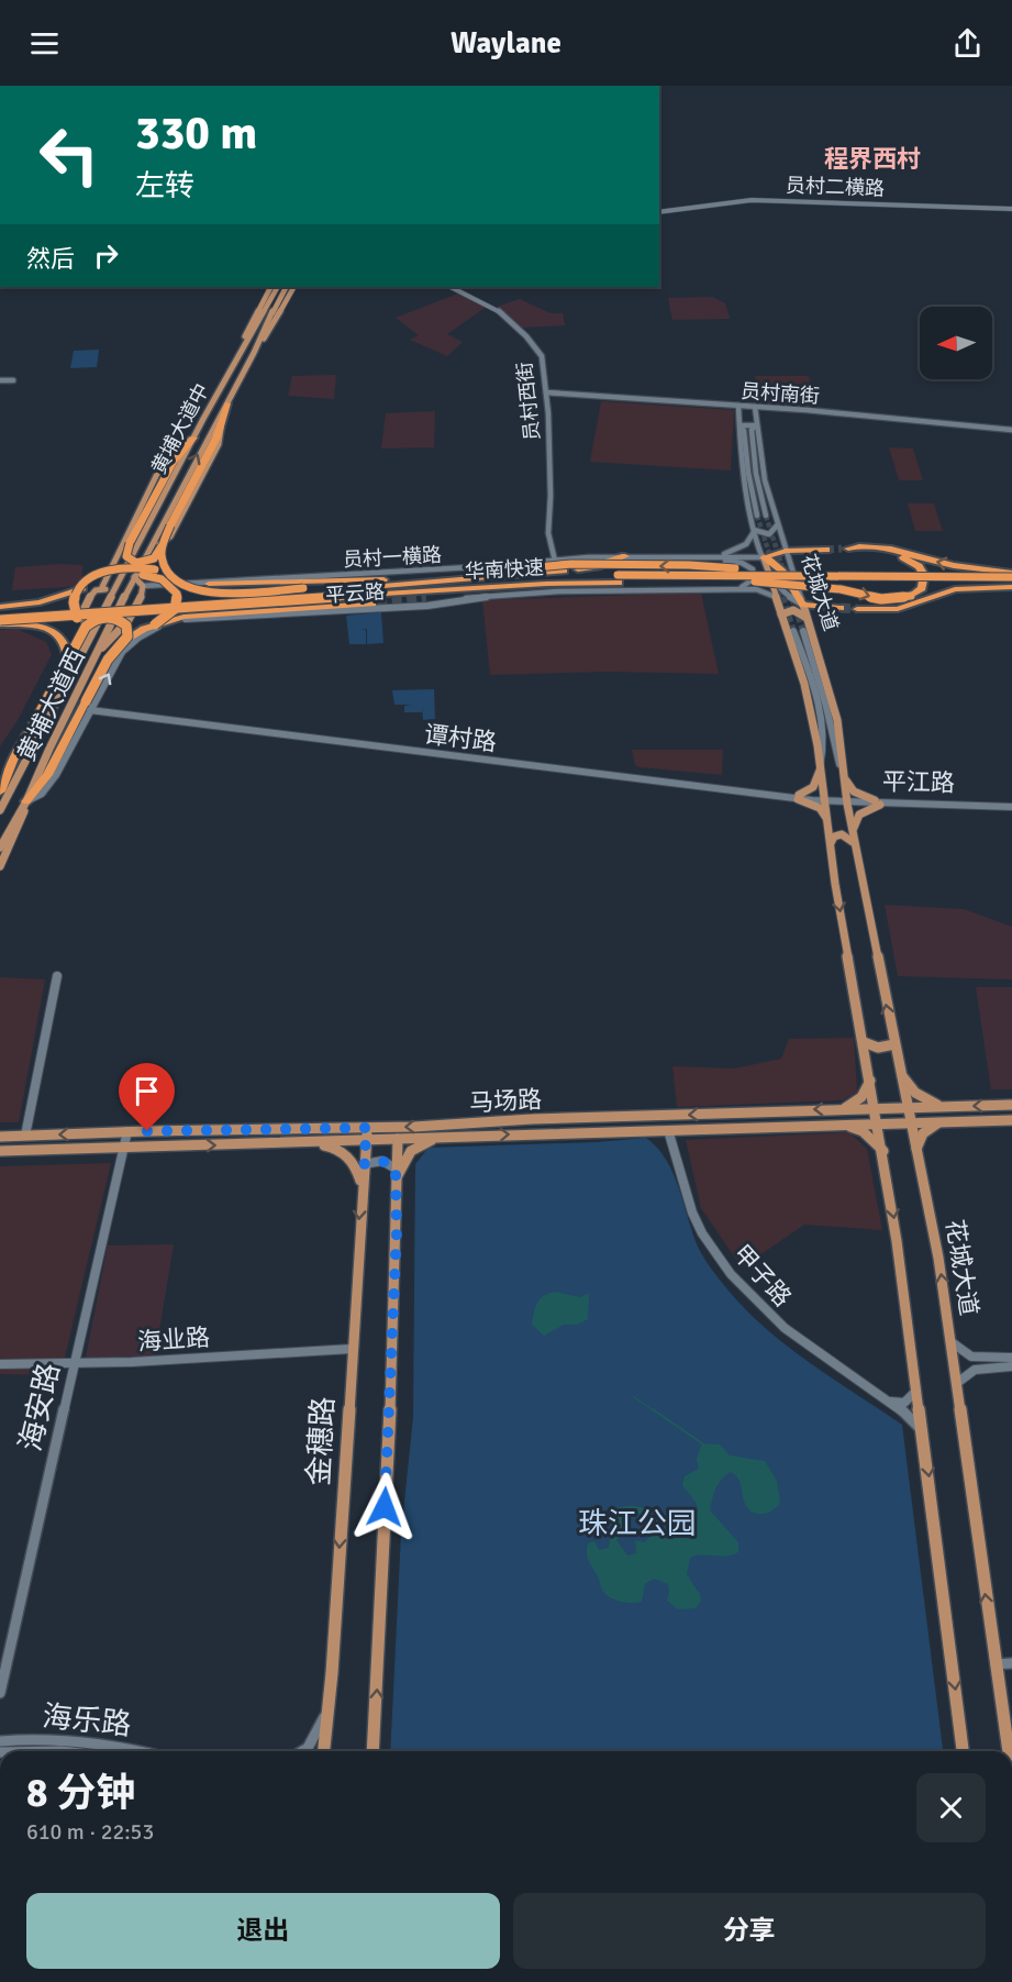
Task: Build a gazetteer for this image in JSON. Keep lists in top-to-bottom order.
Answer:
{
  "streets": {
    "highway": ["华南快速"],
    "main road": [
      "黄埔大道中",
      "花城大道",
      "黄埔大道西",
      "马场路",
      "金穗路"
    ],
    "street": [
      "员村二横路",
      "员村南街",
      "员村西街",
      "员村一横路",
      "平云路",
      "谭村路",
      "平江路",
      "甲子路",
      "海业路",
      "海安路",
      "海乐路"
    ]
  },
  "crossings": [
    ["员村南街", "员村西街"],
    ["员村南街", "花城大道"],
    ["员村西街", "员村一横路"],
    ["黄埔大道中", "黄埔大道西"],
    ["员村一横路", "花城大道"],
    ["花城大道", "平云路"],
    ["花城大道", "谭村路"],
    ["花城大道", "平江路"],
    ["花城大道", "马场路"],
    ["花城大道", "甲子路"],
    ["平云路", "谭村路"],
    ["谭村路", "平江路"],
    ["马场路", "甲子路"],
    ["马场路", "海安路"],
    ["马场路", "金穗路"],
    ["海业路", "海安路"],
    ["海业路", "金穗路"]
  ],
  "districts": ["程界西村"],
  "parks": ["珠江公园"],
  "north": "left",
  "page": {
    "header": "Waylane",
    "turn": ["330 m", "左转"],
    "then": "然后",
    "heading": ["8 分钟", "610 m · 22:53"],
    "buttons": ["退出", "分享"]
  }
}
